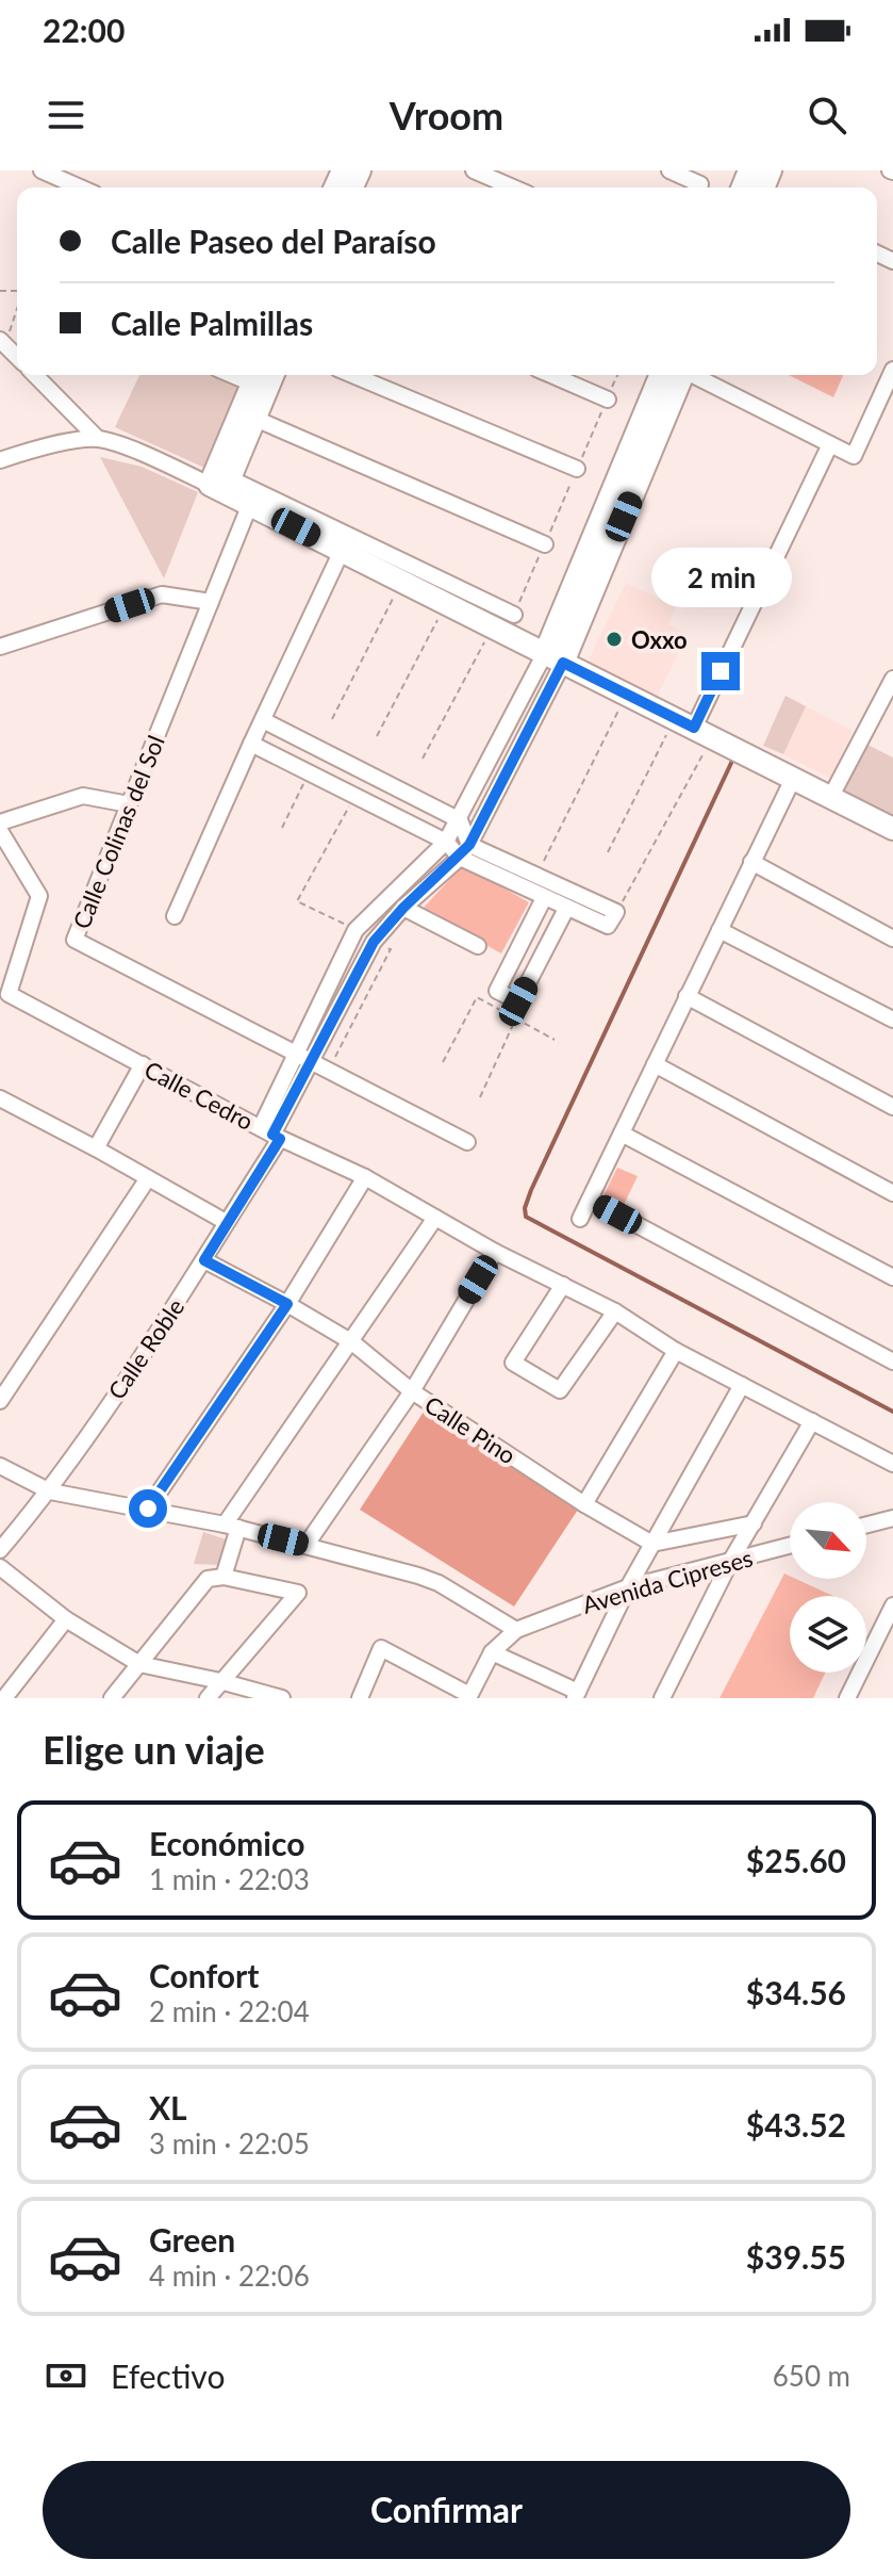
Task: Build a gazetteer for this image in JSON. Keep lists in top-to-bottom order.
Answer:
{
  "streets": {
    "street": [
      "Calle Colinas del Sol",
      "Calle Cedro",
      "Calle Roble",
      "Calle Pino",
      "Avenida Cipreses"
    ]
  },
  "crossings": [
    ["Calle Cedro", "Calle Roble"],
    ["Calle Roble", "Calle Pino"]
  ],
  "places": ["Oxxo"],
  "north": "bottom right",
  "page": {
    "status": "22:00",
    "header": "Vroom",
    "banner": ["Calle Paseo del Paraíso", "Calle Palmillas"],
    "bubble": "2 min",
    "heading": "Elige un viaje",
    "list": [
      {
        "name": "Económico",
        "note": "1 min · 22:03",
        "value": "$25.60"
      },
      {
        "name": "Confort",
        "note": "2 min · 22:04",
        "value": "$34.56"
      },
      {
        "name": "XL",
        "note": "3 min · 22:05",
        "value": "$43.52"
      },
      {
        "name": "Green",
        "note": "4 min · 22:06",
        "value": "$39.55"
      }
    ],
    "pay": ["Efectivo", "650 m"],
    "buttons": "Confirmar"
  }
}
